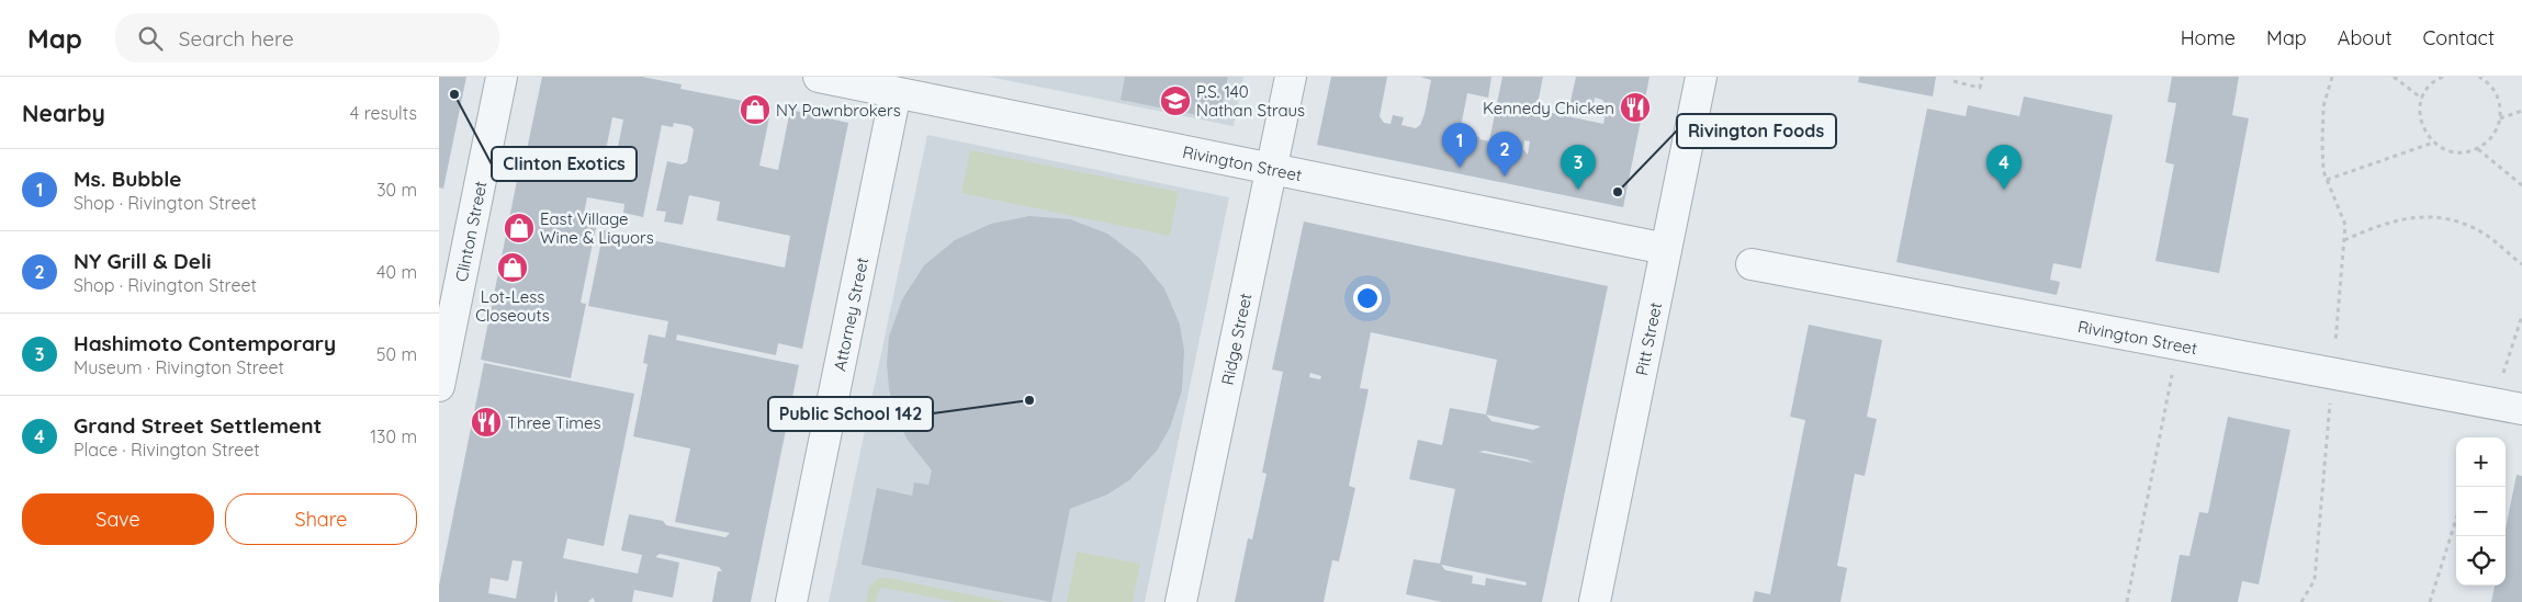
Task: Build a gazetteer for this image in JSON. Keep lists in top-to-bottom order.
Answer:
{
  "streets": {
    "street": [
      "Rivington Street",
      "Clinton Street",
      "Attorney Street",
      "Ridge Street",
      "Pitt Street"
    ]
  },
  "crossings": [
    ["Rivington Street", "Attorney Street"],
    ["Rivington Street", "Ridge Street"],
    ["Rivington Street", "Pitt Street"]
  ],
  "places": {
    "other": ["Clinton Exotics", "Rivington Foods", "Public School 142"],
    "school or university": ["P.S. 140 Nathan Straus"],
    "restaurant": ["Kennedy Chicken", "Three Times"],
    "shop": ["NY Pawnbrokers", "East Village Wine & Liquors", "Lot-Less Closeouts"]
  },
  "page": {
    "header": "Map",
    "search": "Search here",
    "nav": [
      "Home",
      "Map",
      "About",
      "Contact"
    ],
    "heading": ["Nearby", "4 results"],
    "pins": [
      "1",
      "2",
      "3",
      "4"
    ],
    "list": [
      {
        "mark": "1",
        "name": "Ms. Bubble",
        "note": "Shop · Rivington Street",
        "value": "30 m"
      },
      {
        "mark": "2",
        "name": "NY Grill & Deli",
        "note": "Shop · Rivington Street",
        "value": "40 m"
      },
      {
        "mark": "3",
        "name": "Hashimoto Contemporary",
        "note": "Museum · Rivington Street",
        "value": "50 m"
      },
      {
        "mark": "4",
        "name": "Grand Street Settlement",
        "note": "Place · Rivington Street",
        "value": "130 m"
      }
    ],
    "map_buttons": ["+", "−"],
    "buttons": ["Save", "Share"]
  }
}
